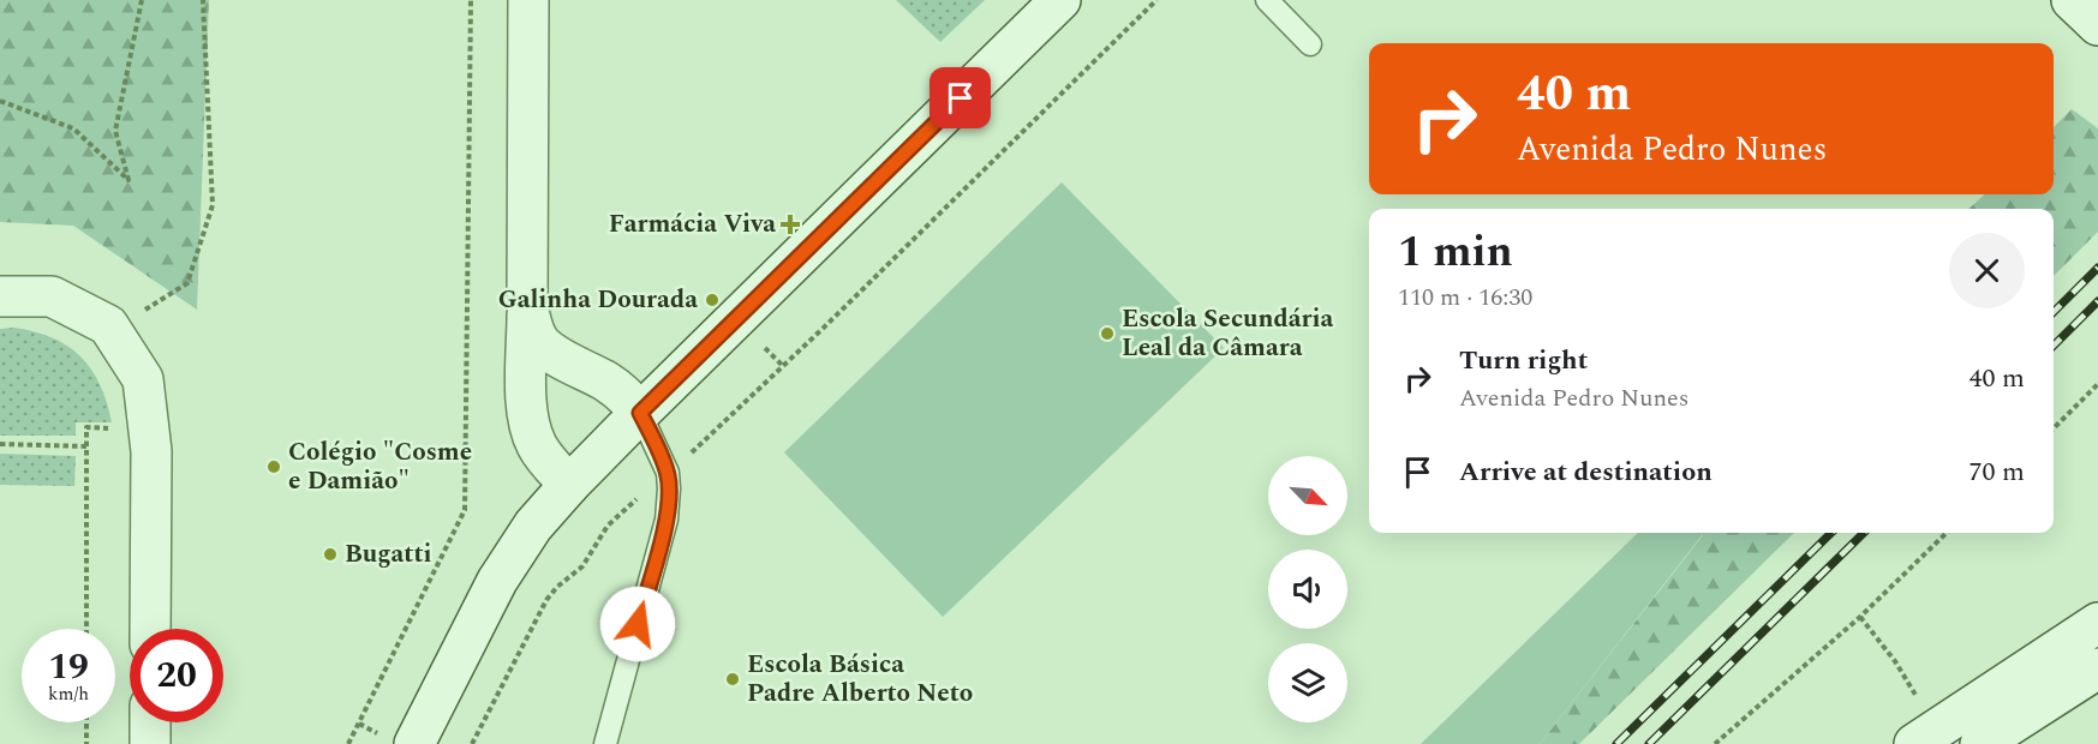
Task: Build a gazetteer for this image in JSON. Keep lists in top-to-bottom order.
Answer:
{
  "places": {
    "health": ["Farmácia Viva"],
    "other": [
      "Galinha Dourada",
      "Escola Secundária Leal da Câmara",
      "Colégio \"Cosme e Damião\"",
      "Bugatti",
      "Escola Básica Padre Alberto Neto"
    ]
  },
  "north": "bottom right",
  "page": {
    "turn": ["40 m", "Avenida Pedro Nunes"],
    "heading": ["1 min", "110 m · 16:30"],
    "list": [
      {
        "name": "Turn right",
        "note": "Avenida Pedro Nunes",
        "value": "40 m"
      },
      {
        "name": "Arrive at destination",
        "value": "70 m"
      }
    ],
    "speed": "19 km/h",
    "limit": "20"
  }
}
